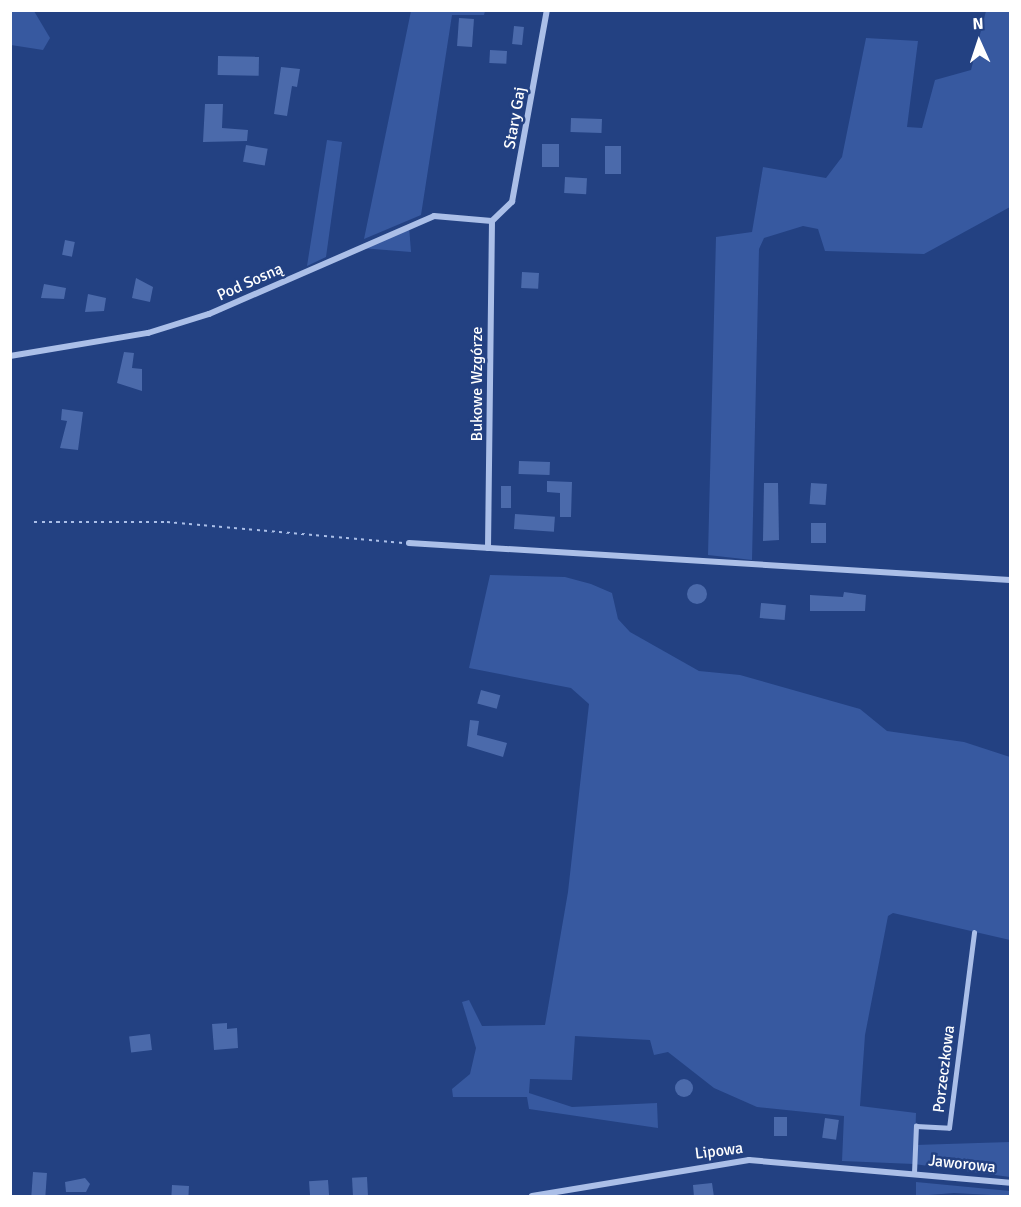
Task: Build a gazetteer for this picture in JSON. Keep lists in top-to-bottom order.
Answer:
{
  "streets": {
    "street": [
      "Stary Gaj",
      "Pod Sosną",
      "Bukowe Wzgórze",
      "Lipowa",
      "Jaworowa"
    ],
    "lane": ["Porzeczkowa"]
  },
  "crossings": [
    ["Stary Gaj", "Pod Sosną"],
    ["Stary Gaj", "Bukowe Wzgórze"],
    ["Pod Sosną", "Bukowe Wzgórze"],
    ["Porzeczkowa", "Lipowa"],
    ["Porzeczkowa", "Jaworowa"],
    ["Lipowa", "Jaworowa"]
  ],
  "north": "top"
}
